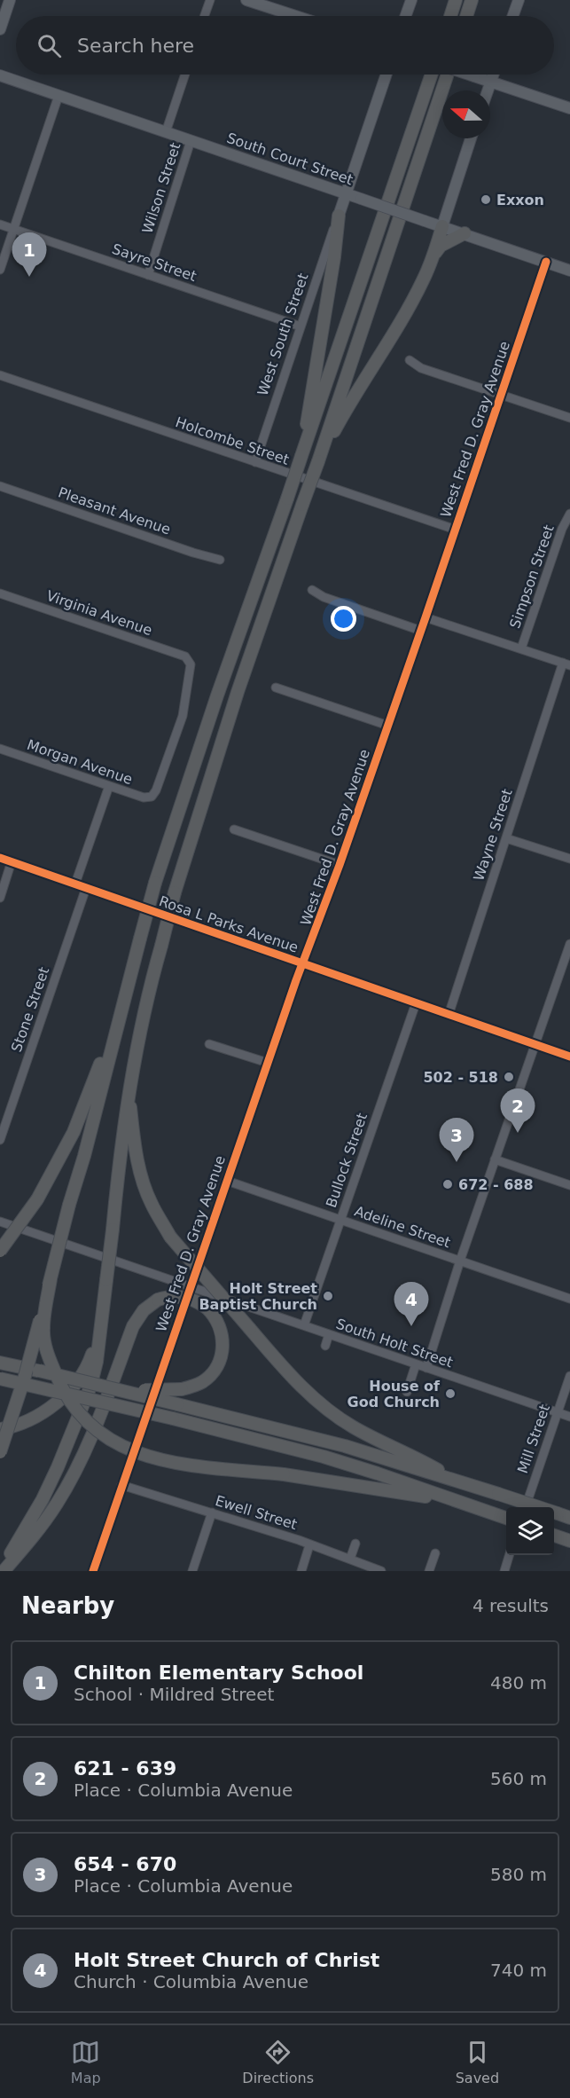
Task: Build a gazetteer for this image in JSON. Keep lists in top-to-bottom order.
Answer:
{
  "streets": {
    "main road": ["South Court Street"],
    "street": [
      "Wilson Street",
      "Sayre Street",
      "West South Street",
      "West Fred D. Gray Avenue",
      "Holcombe Street",
      "Pleasant Avenue",
      "Simpson Street",
      "Virginia Avenue",
      "Morgan Avenue",
      "Wayne Street",
      "Rosa L Parks Avenue",
      "Stone Street",
      "Bullock Street",
      "Adeline Street",
      "South Holt Street",
      "Mill Street",
      "Ewell Street"
    ]
  },
  "crossings": [
    ["South Court Street", "Wilson Street"],
    ["South Court Street", "West Fred D. Gray Avenue"],
    ["Wilson Street", "Sayre Street"],
    ["Sayre Street", "West South Street"],
    ["West South Street", "Holcombe Street"],
    ["West Fred D. Gray Avenue", "Holcombe Street"],
    ["West Fred D. Gray Avenue", "Rosa L Parks Avenue"],
    ["West Fred D. Gray Avenue", "Adeline Street"],
    ["West Fred D. Gray Avenue", "South Holt Street"],
    ["West Fred D. Gray Avenue", "Ewell Street"],
    ["Virginia Avenue", "Morgan Avenue"],
    ["Wayne Street", "Rosa L Parks Avenue"],
    ["Rosa L Parks Avenue", "Stone Street"],
    ["Rosa L Parks Avenue", "Bullock Street"],
    ["Bullock Street", "Adeline Street"],
    ["Bullock Street", "South Holt Street"],
    ["South Holt Street", "Mill Street"]
  ],
  "places": [
    "Exxon",
    "502 - 518",
    "672 - 688",
    "Holt Street Baptist Church",
    "House of God Church"
  ],
  "north": "left",
  "page": {
    "search": "Search here",
    "pins": [
      "1",
      "2",
      "3",
      "4"
    ],
    "heading": ["Nearby", "4 results"],
    "list": [
      {
        "mark": "1",
        "name": "Chilton Elementary School",
        "note": "School · Mildred Street",
        "value": "480 m"
      },
      {
        "mark": "2",
        "name": "621 - 639",
        "note": "Place · Columbia Avenue",
        "value": "560 m"
      },
      {
        "mark": "3",
        "name": "654 - 670",
        "note": "Place · Columbia Avenue",
        "value": "580 m"
      },
      {
        "mark": "4",
        "name": "Holt Street Church of Christ",
        "note": "Church · Columbia Avenue",
        "value": "740 m"
      }
    ],
    "nav": ["Map", "Directions", "Saved"]
  }
}
